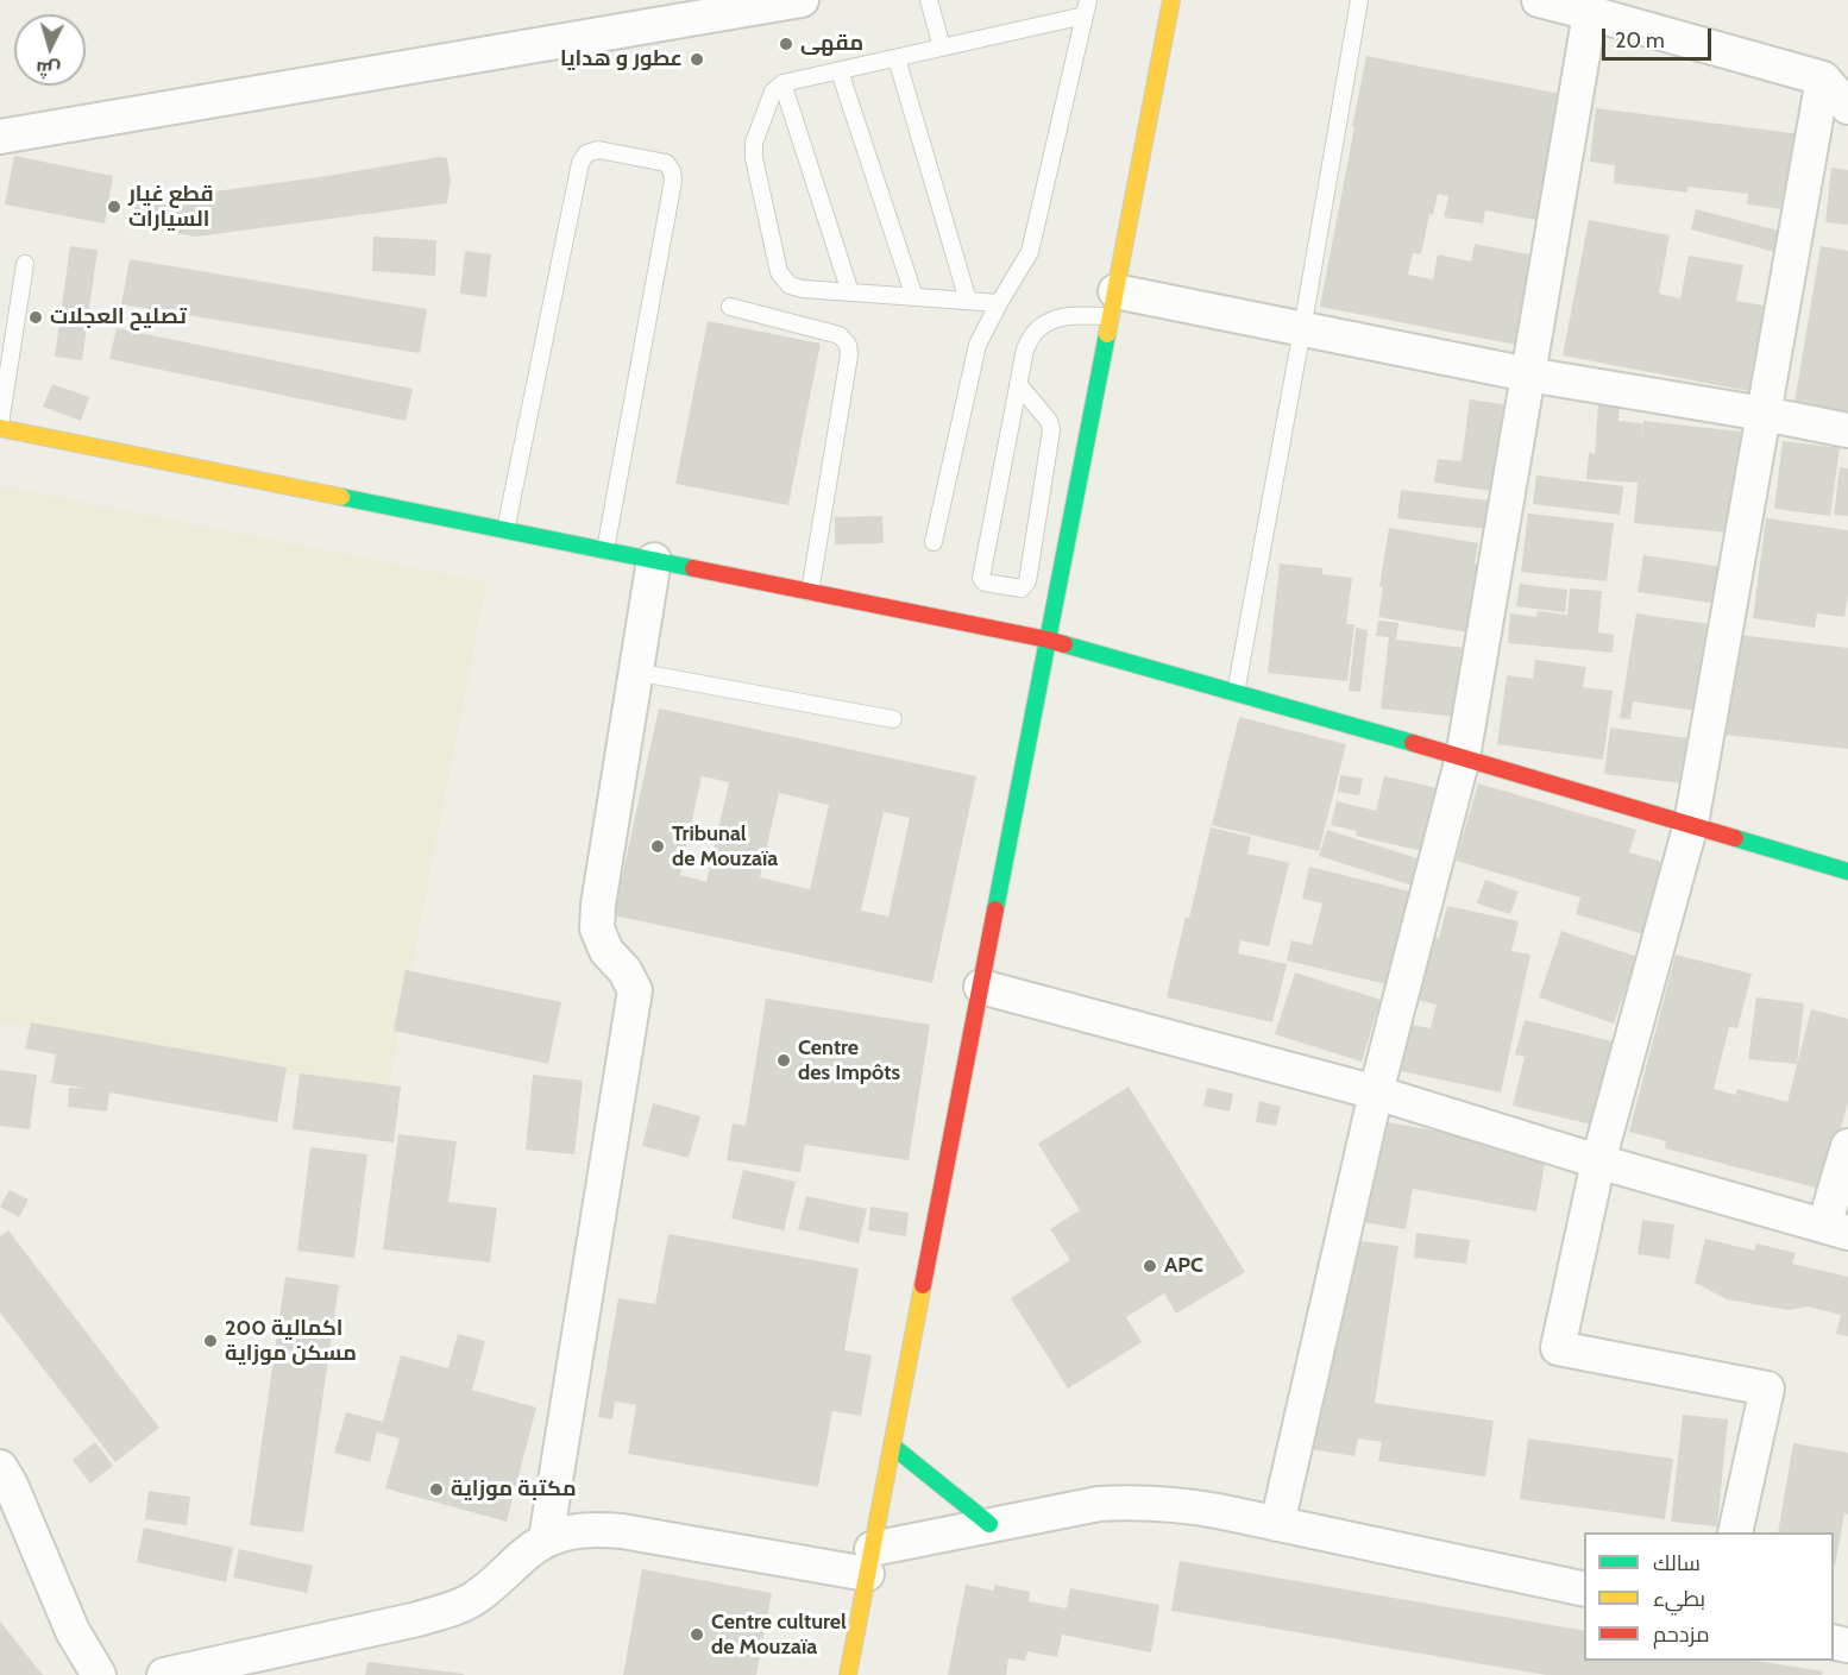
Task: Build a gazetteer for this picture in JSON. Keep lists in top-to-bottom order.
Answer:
{
  "places": [
    "مقهى",
    "عطور و هدايا",
    "قطع غيار السيارات",
    "تصليح العجلات",
    "Tribunal de Mouzaïa",
    "Centre des Impôts",
    "APC",
    "اكمالية 200 مسكن موزاية",
    "مكتبة موزاية",
    "Centre culturel de Mouzaïa"
  ],
  "legend": ["سالك", "بطيء", "مزدحم"],
  "scale_bar": "20 m",
  "north": "bottom"
}
